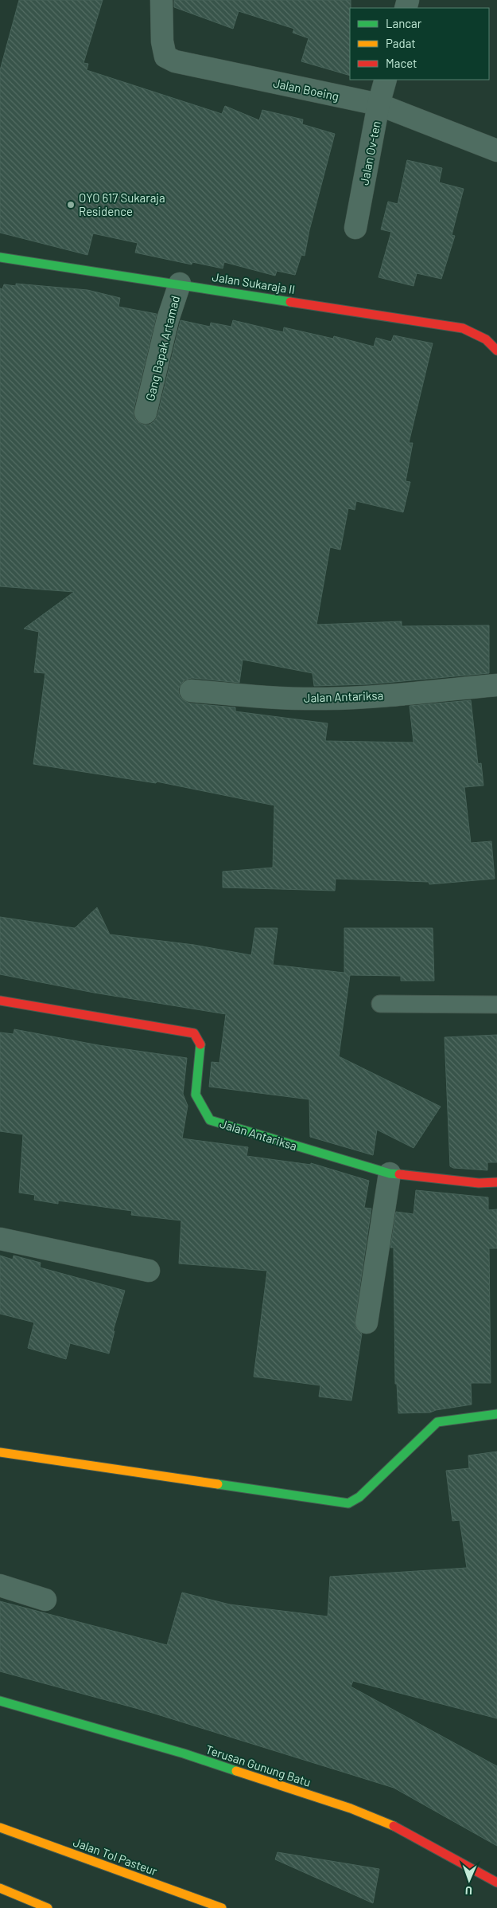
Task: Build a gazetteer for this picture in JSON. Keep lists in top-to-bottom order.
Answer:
{
  "streets": {
    "main road": [
      "Jalan Sukaraja II",
      "Jalan Antariksa",
      "Terusan Gunung Batu",
      "Jalan Tol Pasteur"
    ],
    "street": ["Jalan Boeing", "Jalan Ov-ten", "Gang Bapak Artamad"]
  },
  "crossings": [
    ["Jalan Boeing", "Jalan Ov-ten"],
    ["Jalan Sukaraja II", "Gang Bapak Artamad"]
  ],
  "places": ["OYO 617 Sukaraja Residence"],
  "legend": ["Lancar", "Padat", "Macet"],
  "north": "bottom"
}
